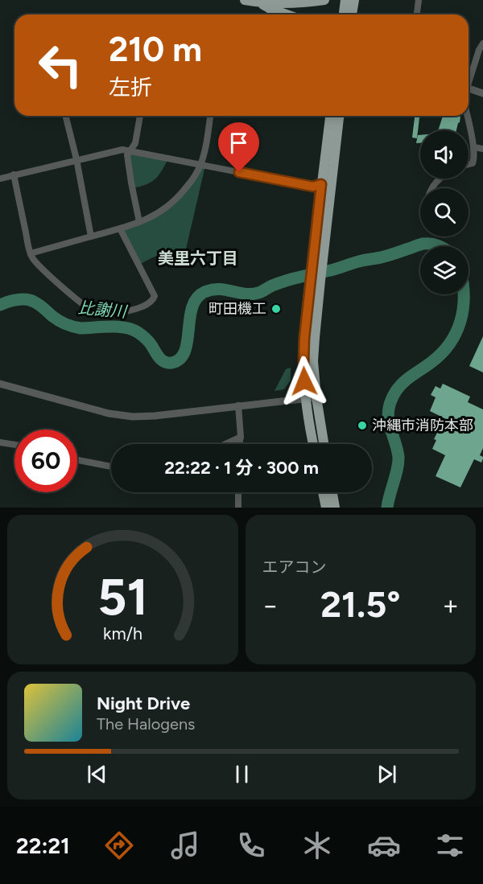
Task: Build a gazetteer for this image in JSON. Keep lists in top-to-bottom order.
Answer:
{
  "districts": ["美里六丁目"],
  "water": ["比謝川"],
  "places": ["町田機工", "沖縄市消防本部"],
  "page": {
    "turn": ["210 m", "左折"],
    "limit": "60",
    "trip": "22:22 · 1 分 · 300 m",
    "tile": "エアコン",
    "heat": ["−", "21.5°", "+"],
    "song": ["Night Drive", "The Halogens"],
    "tabs": "22:21",
    "gauge": ["51", "km/h"]
  }
}
